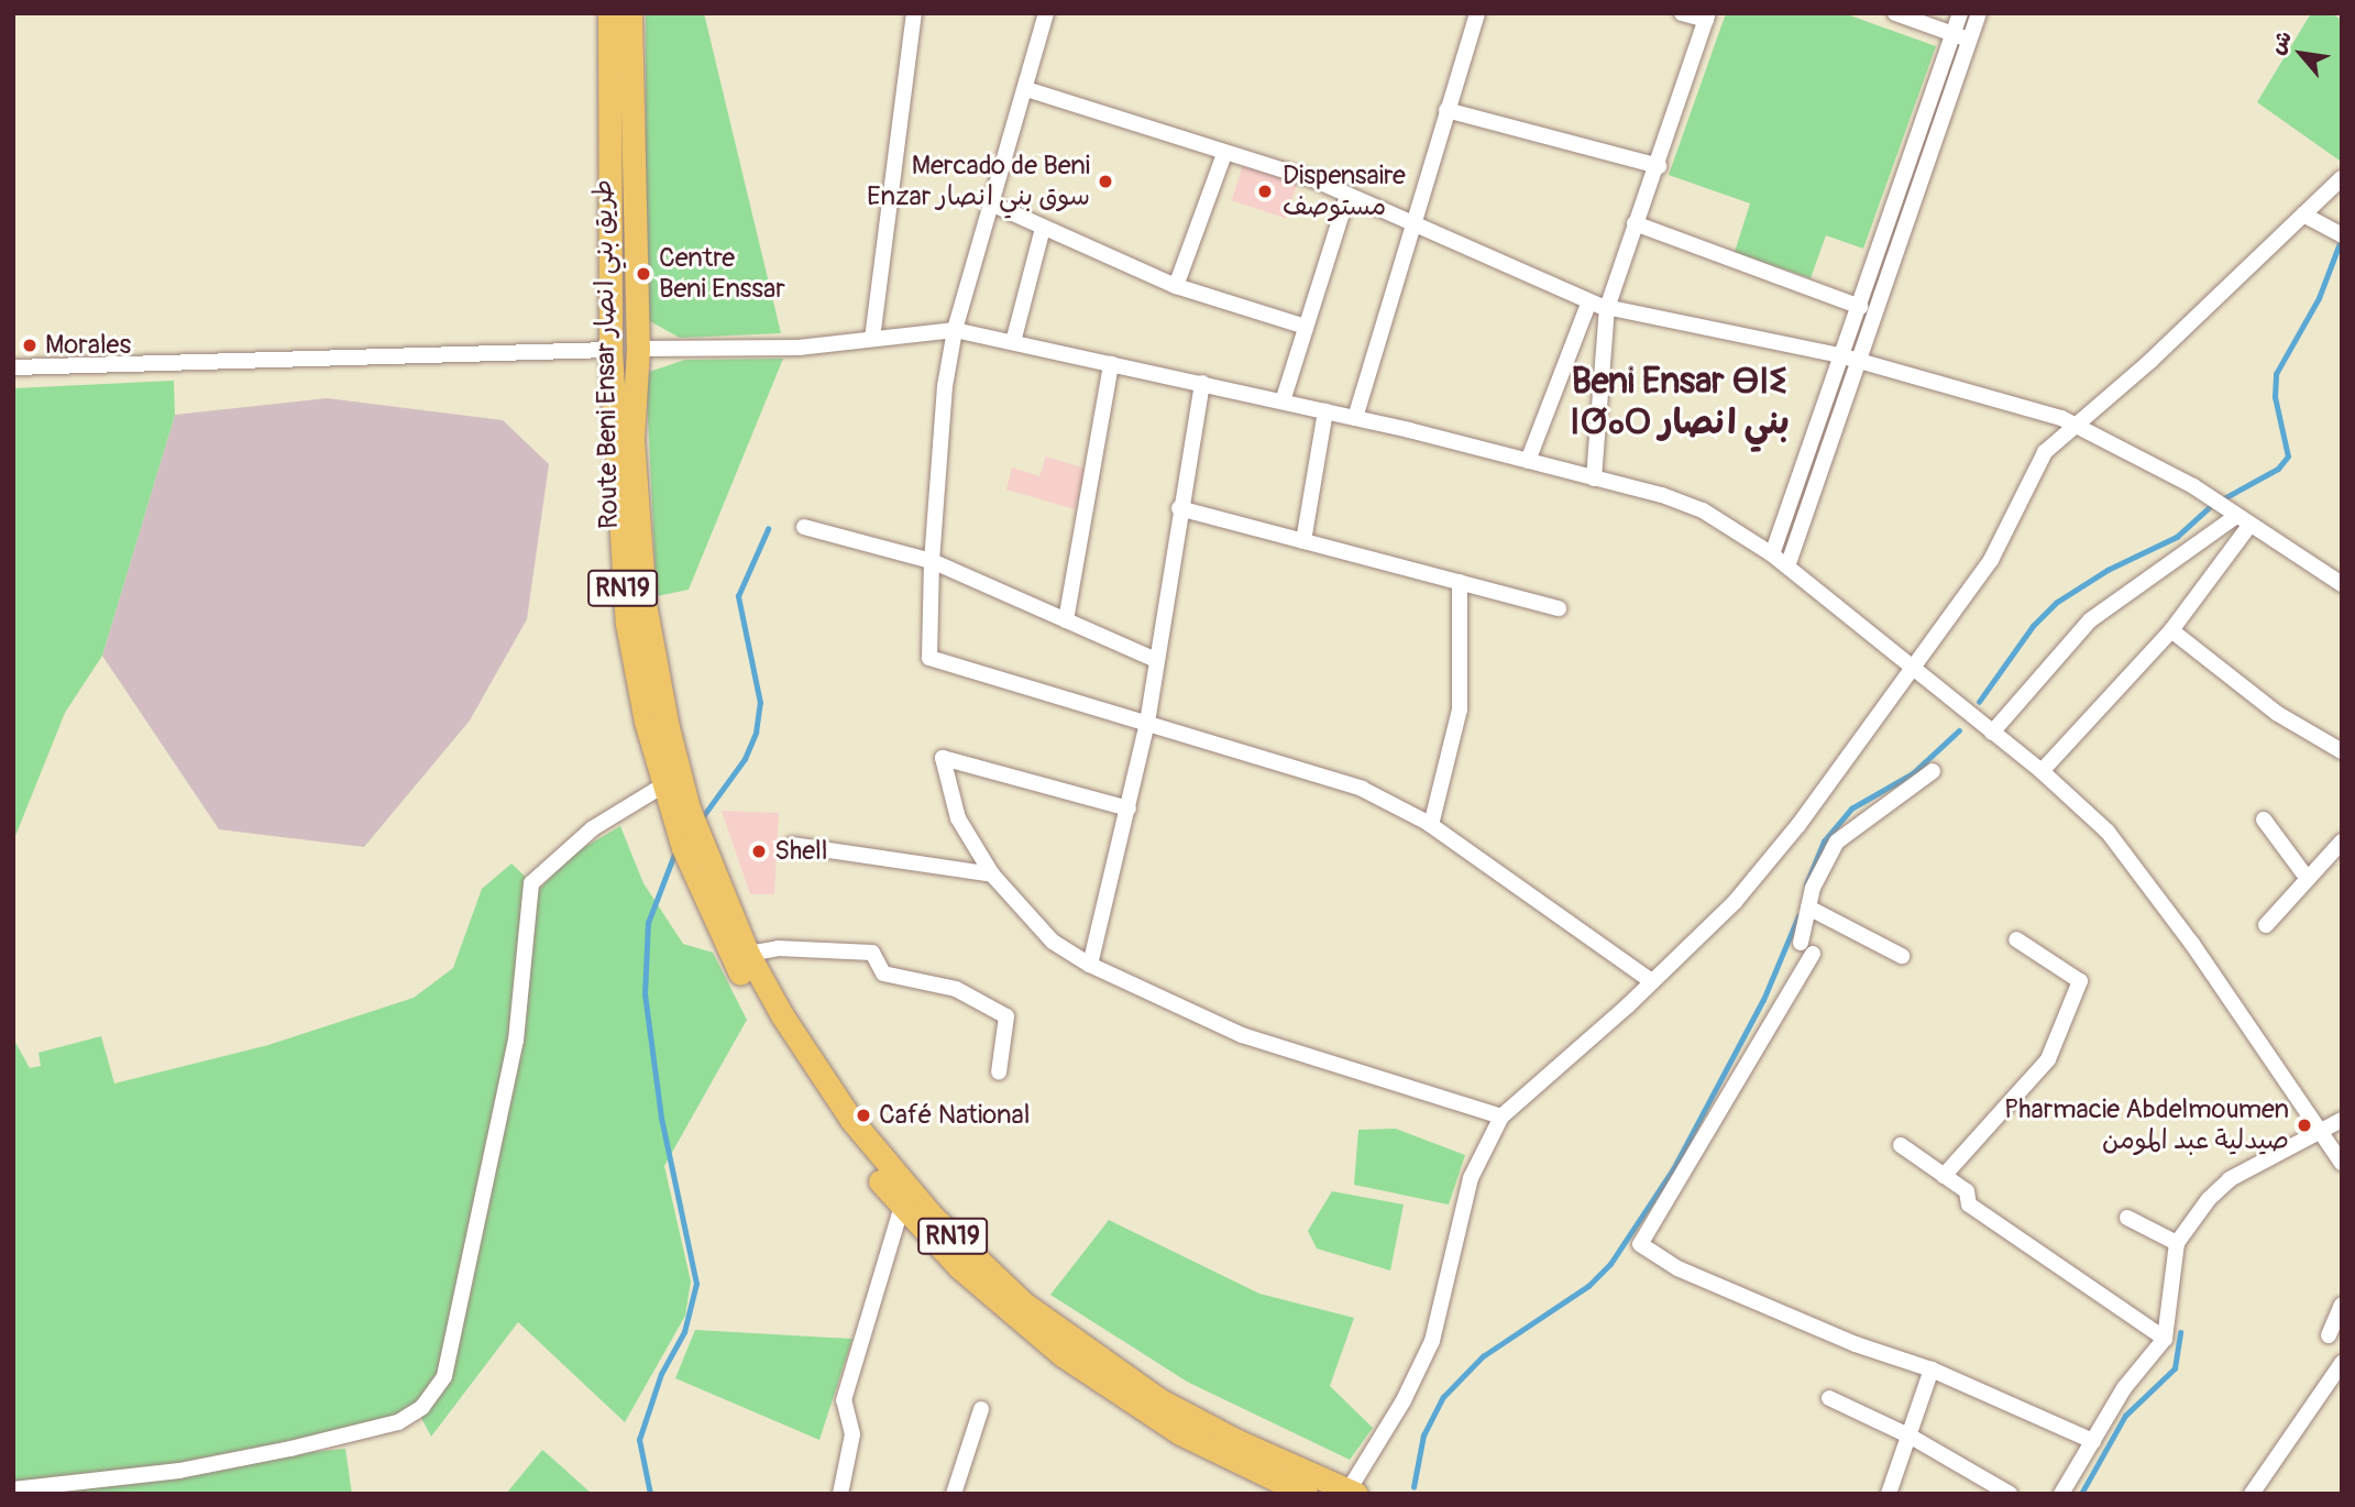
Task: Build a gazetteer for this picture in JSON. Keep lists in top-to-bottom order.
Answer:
{
  "streets": {
    "highway": ["Route Beni Ensar طريق بني انصار", "RN19"]
  },
  "districts": ["Beni Ensar ⴱⵏⵉ ⵏⵚⴰⵔ بني انصار"],
  "places": [
    "Mercado de Beni Enzar سوق بني انصار",
    "Dispensaire مستوصف",
    "Centre Beni Enssar",
    "Morales",
    "Shell",
    "Café National",
    "Pharmacie Abdelmoumen صيدلية عبد المومن"
  ],
  "north": "top left"
}
